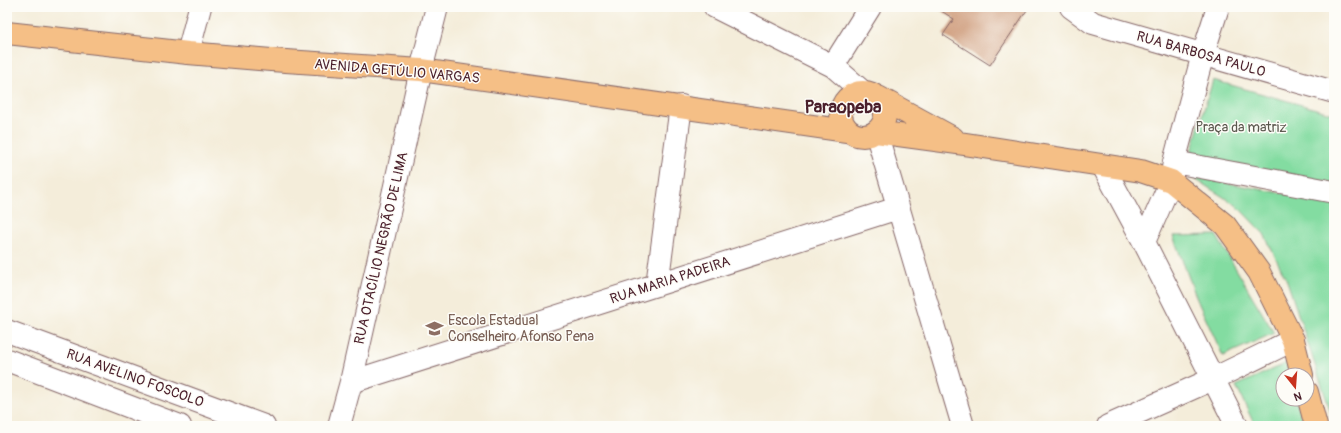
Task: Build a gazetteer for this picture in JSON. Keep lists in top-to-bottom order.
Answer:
{
  "streets": {
    "main road": ["AVENIDA GETÚLIO VARGAS"],
    "street": [
      "RUA BARBOSA PAULO",
      "RUA OTACÍLIO NEGRÃO DE LIMA",
      "RUA MARIA PADEIRA",
      "RUA AVELINO FOSCOLO"
    ]
  },
  "crossings": [
    ["AVENIDA GETÚLIO VARGAS", "RUA OTACÍLIO NEGRÃO DE LIMA"],
    ["RUA OTACÍLIO NEGRÃO DE LIMA", "RUA MARIA PADEIRA"]
  ],
  "districts": ["Paraopeba"],
  "parks": ["Praça da matriz"],
  "places": {
    "school or university": ["Escola Estadual Conselheiro Afonso Pena"]
  },
  "north": "bottom"
}
